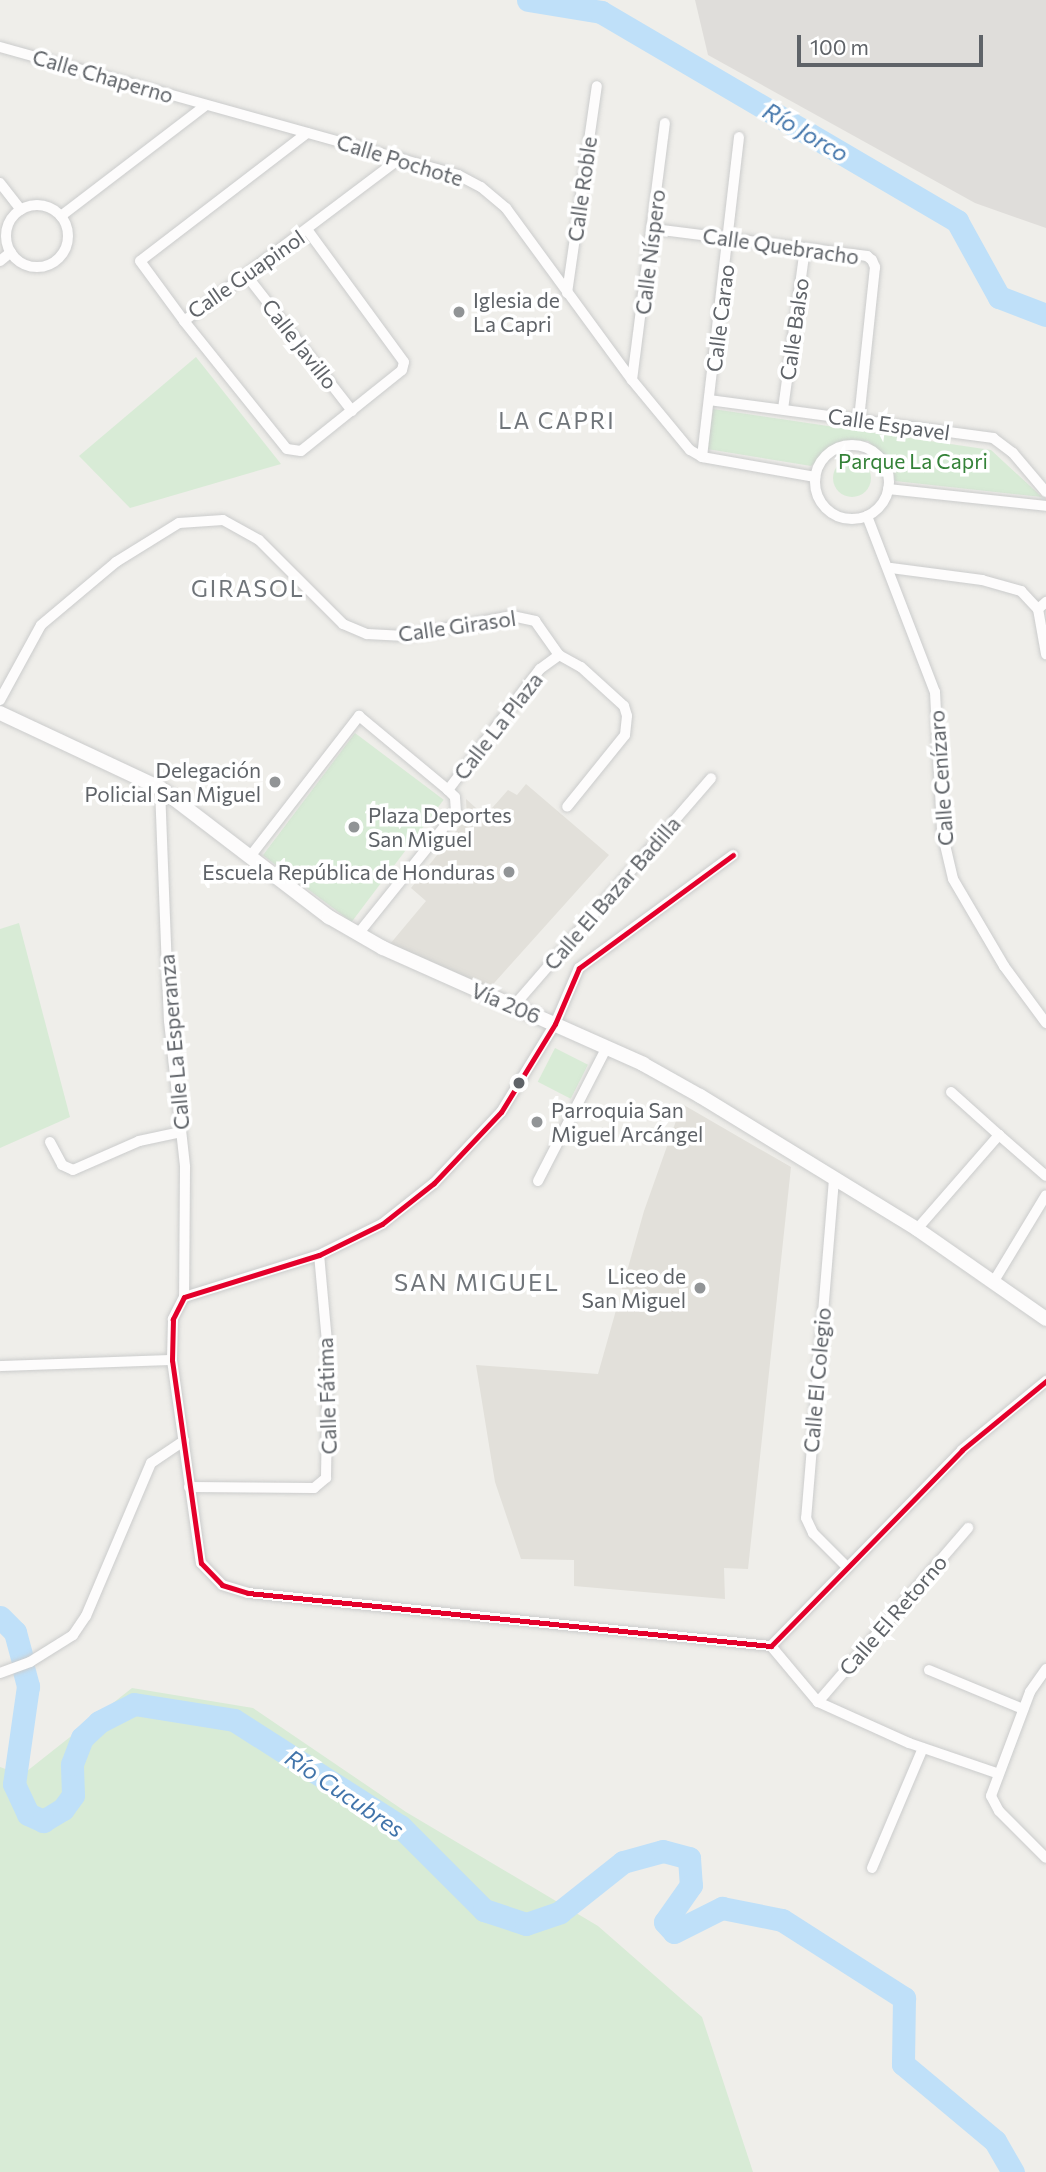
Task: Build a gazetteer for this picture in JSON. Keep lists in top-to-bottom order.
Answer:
{
  "streets": {
    "main road": ["Vía 206"],
    "street": [
      "Calle Chaperno",
      "Calle Pochote",
      "Calle Roble",
      "Calle Quebracho",
      "Calle Níspero",
      "Calle Guapinol",
      "Calle Carao",
      "Calle Balso",
      "Calle Javillo",
      "Calle Espavel",
      "Calle Girasol",
      "Calle La Plaza",
      "Calle Cenízaro",
      "Calle El Bazar Badilla",
      "Calle La Esperanza",
      "Calle El Colegio",
      "Calle Fátima",
      "Calle El Retorno"
    ]
  },
  "crossings": [
    ["Calle Chaperno", "Calle Pochote"],
    ["Calle Pochote", "Calle Roble"],
    ["Calle Pochote", "Calle Níspero"],
    ["Calle Pochote", "Calle Guapinol"],
    ["Calle Pochote", "Calle Carao"],
    ["Calle Pochote", "Calle Cenízaro"],
    ["Calle Quebracho", "Calle Níspero"],
    ["Calle Quebracho", "Calle Carao"],
    ["Calle Quebracho", "Calle Balso"],
    ["Calle Quebracho", "Calle Espavel"],
    ["Calle Guapinol", "Calle Javillo"],
    ["Calle Carao", "Calle Espavel"],
    ["Calle Balso", "Calle Espavel"],
    ["Calle Girasol", "Calle La Plaza"],
    ["Calle La Plaza", "Vía 206"],
    ["Calle El Bazar Badilla", "Vía 206"],
    ["Vía 206", "Calle La Esperanza"],
    ["Vía 206", "Calle El Colegio"]
  ],
  "districts": ["LA CAPRI", "GIRASOL", "SAN MIGUEL"],
  "water": ["Río Jorco", "Río Cucubres"],
  "parks": ["Parque La Capri"],
  "places": [
    "Iglesia de La Capri",
    "Delegación Policial San Miguel",
    "Plaza Deportes San Miguel",
    "Escuela República de Honduras",
    "Parroquia San Miguel Arcángel",
    "Liceo de San Miguel"
  ],
  "scale_bar": "100 m"
}
